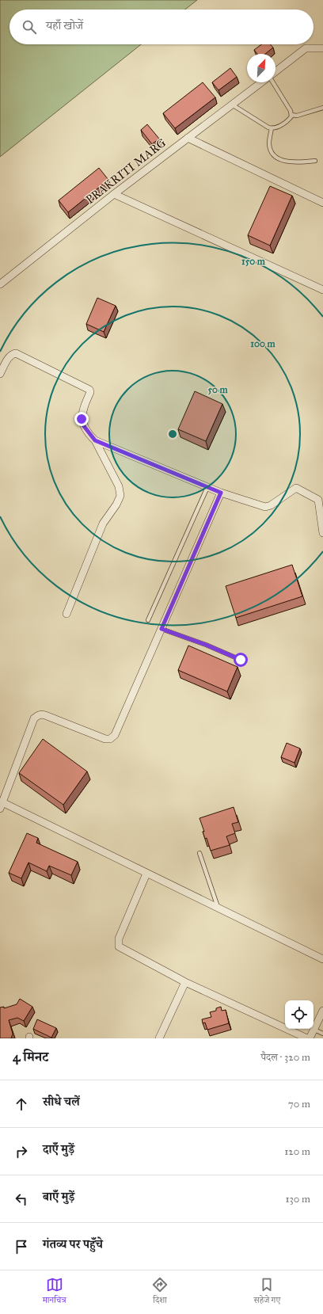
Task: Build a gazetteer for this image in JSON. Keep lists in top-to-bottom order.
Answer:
{
  "streets": {
    "street": ["PRAKRITI MARG"]
  },
  "north": "top right",
  "page": {
    "search": "यहाँ खोजें",
    "heading": ["4 मिनट", "पैदल · 320 m"],
    "list": [
      ["सीधे चलें", "70 m"],
      ["दाएँ मुड़ें", "120 m"],
      ["बाएँ मुड़ें", "130 m"],
      "गंतव्य पर पहुँचे"
    ],
    "nav": ["मानचित्र", "दिशा", "सहेजे गए"]
  },
  "rings": ["150 m", "100 m", "50 m"]
}
